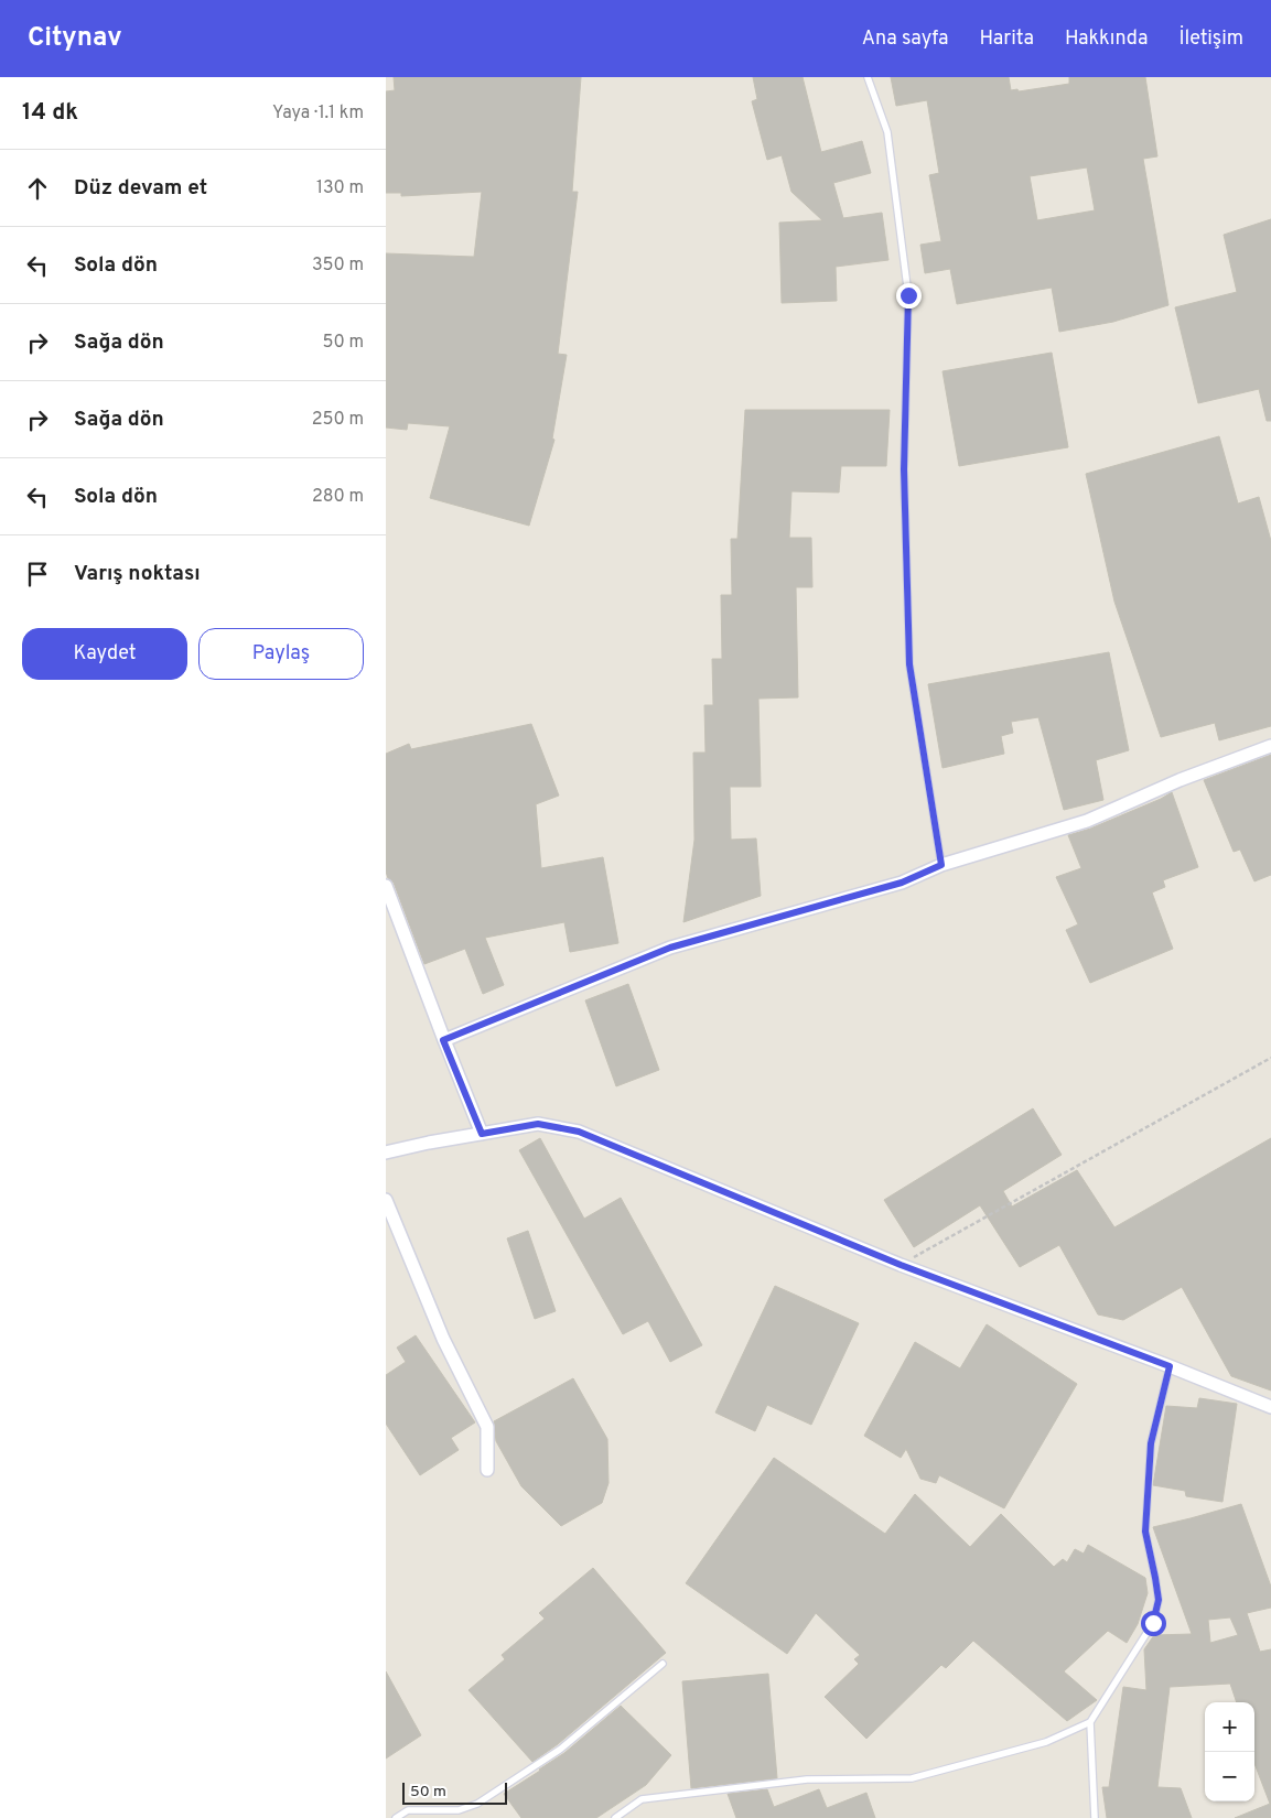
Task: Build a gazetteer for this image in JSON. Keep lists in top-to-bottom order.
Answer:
{
  "scale_bar": "50 m",
  "page": {
    "header": "Citynav",
    "nav": [
      "Ana sayfa",
      "Harita",
      "Hakkında",
      "İletişim"
    ],
    "heading": ["14 dk", "Yaya · 1.1 km"],
    "list": [
      ["Düz devam et", "130 m"],
      ["Sola dön", "350 m"],
      ["Sağa dön", "50 m"],
      ["Sağa dön", "250 m"],
      ["Sola dön", "280 m"],
      "Varış noktası"
    ],
    "buttons": ["Kaydet", "Paylaş"],
    "map_buttons": ["+", "−"],
    "scale": "50 m"
  }
}
